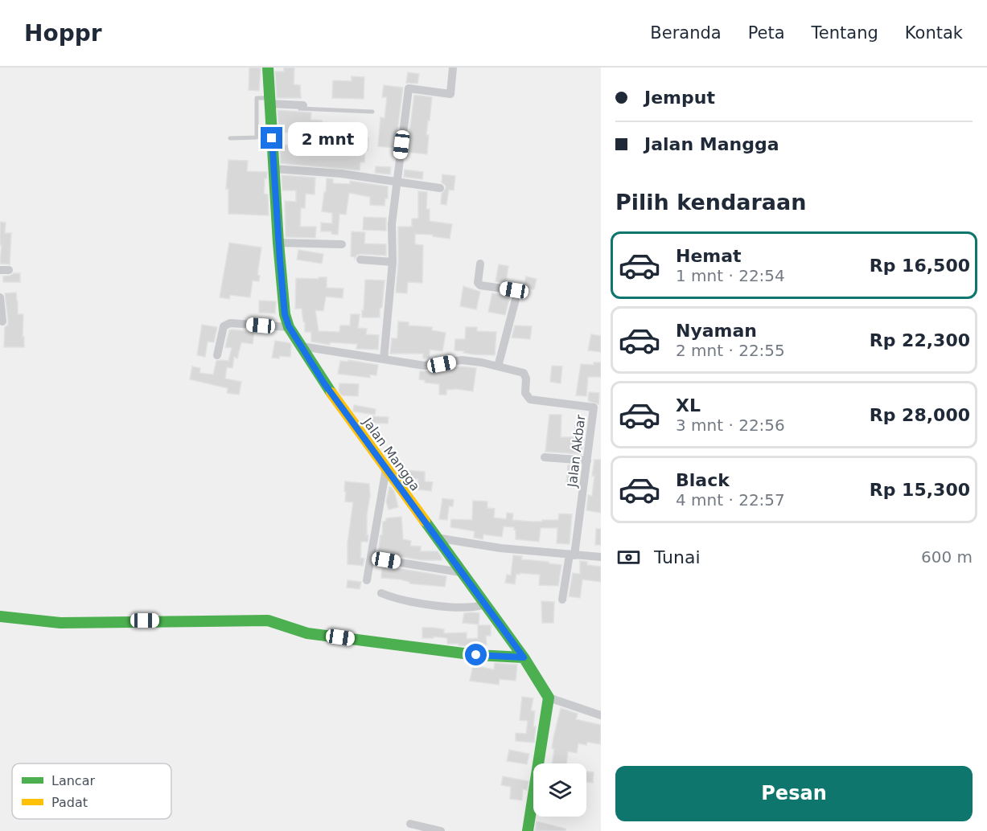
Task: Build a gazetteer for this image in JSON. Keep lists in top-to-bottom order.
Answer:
{
  "streets": {
    "street": ["Jalan Akbar", "Jalan Mangga"]
  },
  "crossings": [
    ["Jalan Akbar", "Jalan Mangga"]
  ],
  "legend": ["Lancar", "Padat"],
  "page": {
    "header": "Hoppr",
    "nav": [
      "Beranda",
      "Peta",
      "Tentang",
      "Kontak"
    ],
    "banner": ["Jemput", "Jalan Mangga"],
    "bubble": "2 mnt",
    "heading": "Pilih kendaraan",
    "list": [
      {
        "name": "Hemat",
        "note": "1 mnt · 22:54",
        "value": "Rp 16,500"
      },
      {
        "name": "Nyaman",
        "note": "2 mnt · 22:55",
        "value": "Rp 22,300"
      },
      {
        "name": "XL",
        "note": "3 mnt · 22:56",
        "value": "Rp 28,000"
      },
      {
        "name": "Black",
        "note": "4 mnt · 22:57",
        "value": "Rp 15,300"
      }
    ],
    "pay": ["Tunai", "600 m"],
    "buttons": "Pesan"
  }
}
